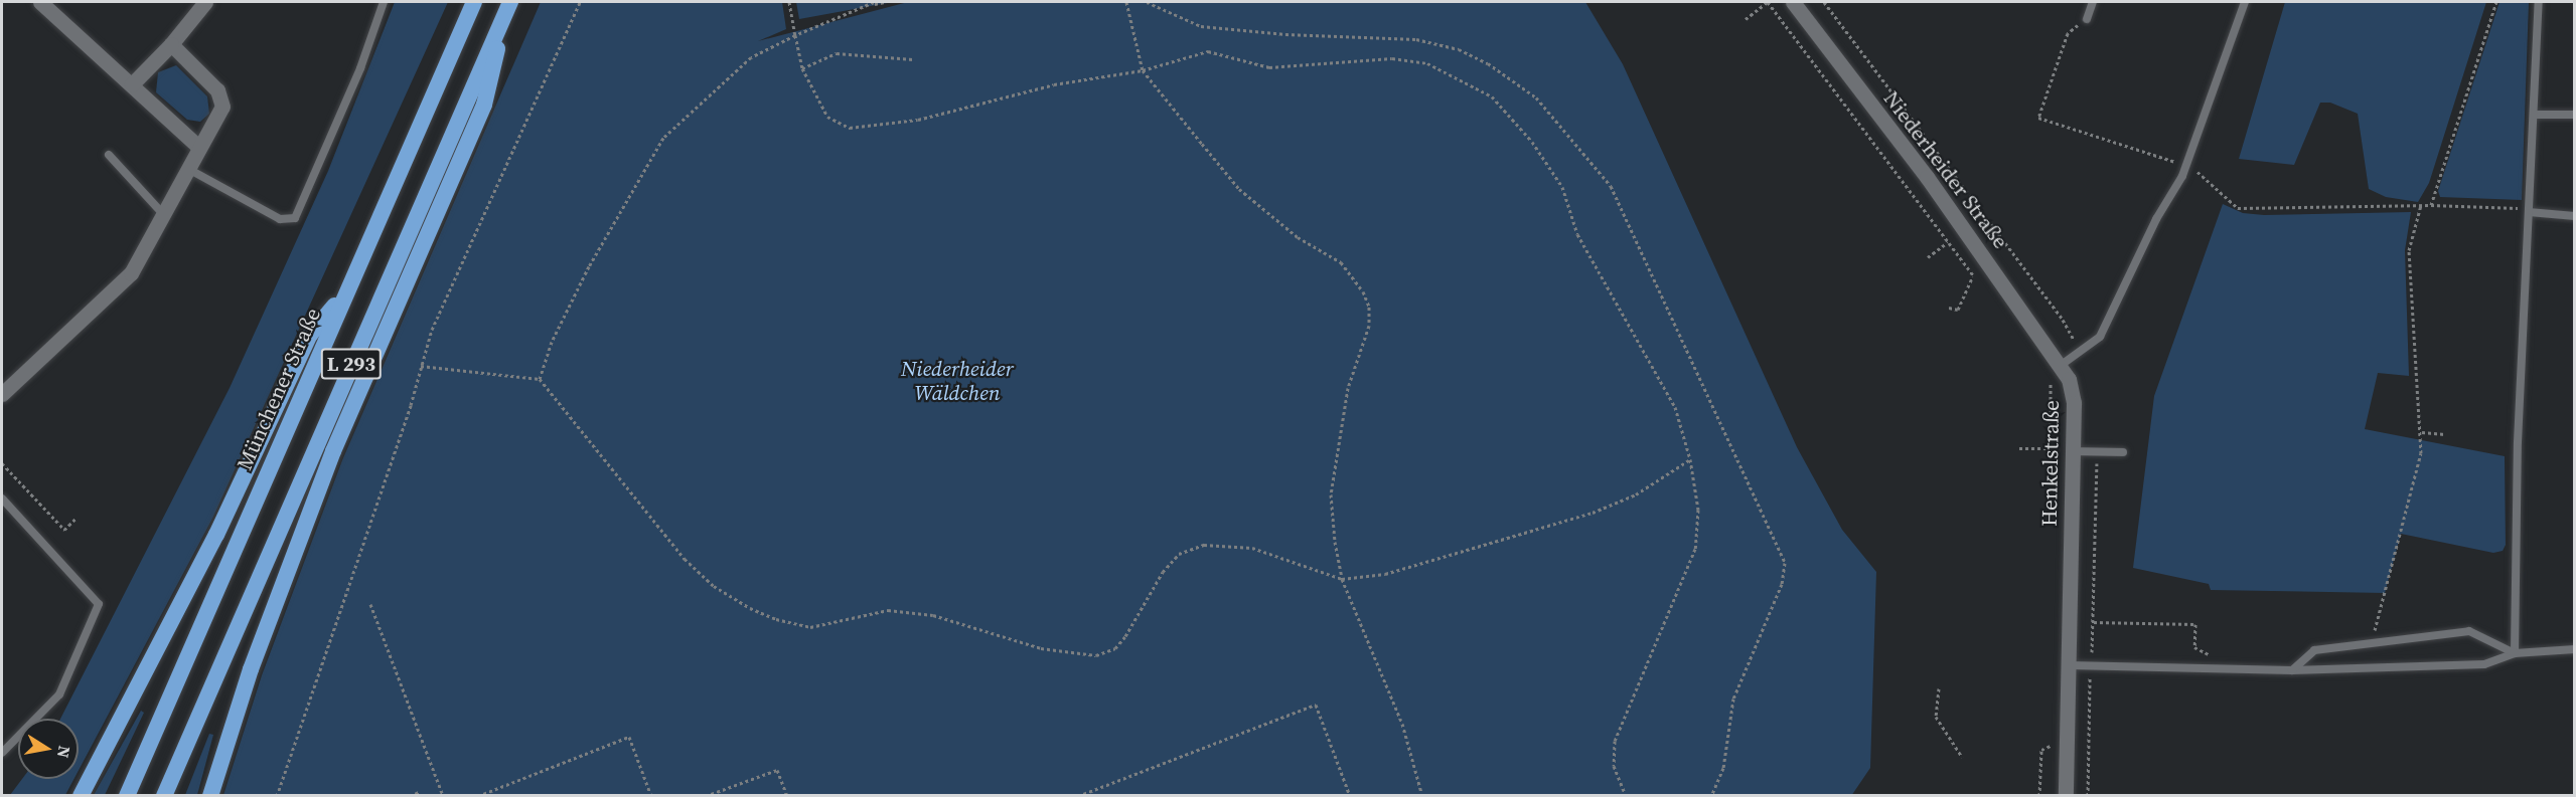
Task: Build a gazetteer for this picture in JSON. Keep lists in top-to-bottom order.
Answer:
{
  "streets": {
    "highway": ["L 293", "Münchener Straße"],
    "street": ["Niederheider Straße", "Henkelstraße"]
  },
  "crossings": [
    ["Niederheider Straße", "Henkelstraße"]
  ],
  "parks": ["Niederheider Wäldchen"],
  "north": "right"
}
